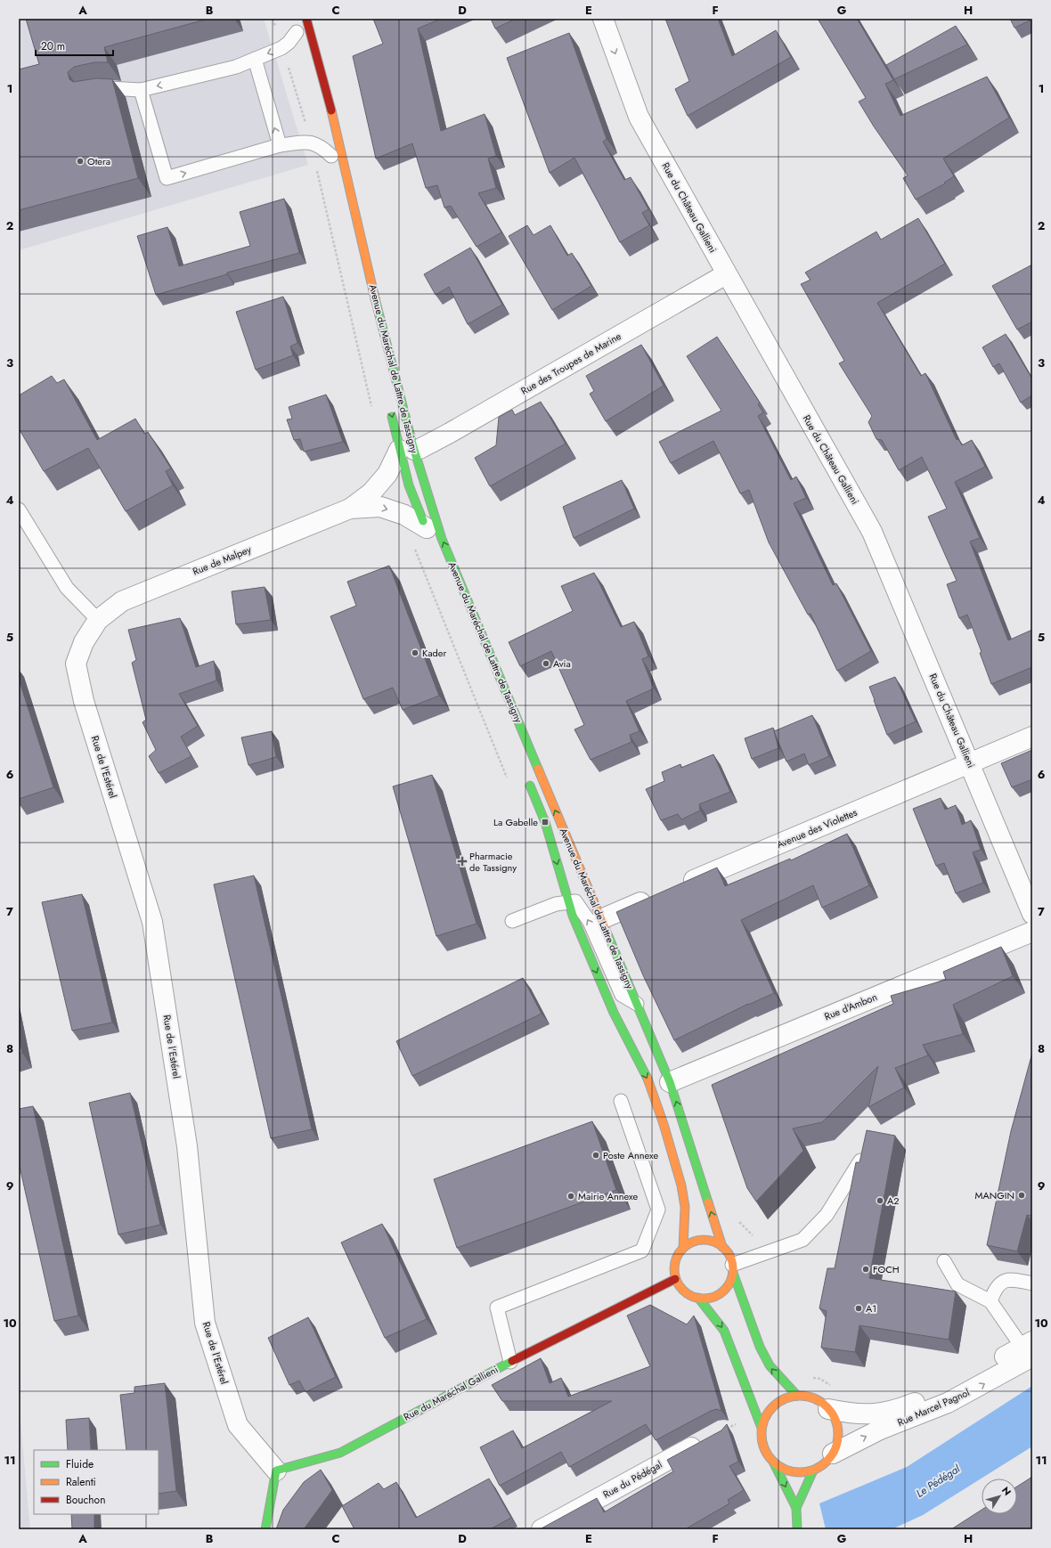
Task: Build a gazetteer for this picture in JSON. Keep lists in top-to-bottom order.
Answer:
{
  "streets": {
    "main road": ["Avenue du Maréchal de Lattre de Tassigny", "Rue du Maréchal Gallieni"],
    "street": [
      "Rue du Château Gallieni",
      "Rue des Troupes de Marine",
      "Rue de Malpey",
      "Rue de l'Estérel",
      "Avenue des Violettes",
      "Rue d'Ambon",
      "Rue Marcel Pagnol",
      "Rue du Pédégal"
    ]
  },
  "crossings": [
    ["Rue du Château Gallieni", "Rue des Troupes de Marine"],
    ["Rue du Château Gallieni", "Avenue des Violettes"],
    ["Rue des Troupes de Marine", "Avenue du Maréchal de Lattre de Tassigny"],
    ["Rue des Troupes de Marine", "Rue de Malpey"],
    ["Avenue du Maréchal de Lattre de Tassigny", "Rue de Malpey"],
    ["Avenue du Maréchal de Lattre de Tassigny", "Rue d'Ambon"],
    ["Avenue du Maréchal de Lattre de Tassigny", "Rue du Maréchal Gallieni"],
    ["Rue de Malpey", "Rue de l'Estérel"],
    ["Rue de l'Estérel", "Rue du Maréchal Gallieni"]
  ],
  "water": ["Le Pédégal"],
  "places": {
    "other": [
      "Otera",
      "Kader",
      "Avia",
      "Poste Annexe",
      "MANGIN",
      "Mairie Annexe",
      "A2",
      "FOCH",
      "A1"
    ],
    "transit": ["La Gabelle"],
    "health": ["Pharmacie de Tassigny"]
  },
  "legend": ["Fluide", "Ralenti", "Bouchon"],
  "scale_bar": "20 m",
  "north": "top right",
  "grid": {
    "columns": [
      "A",
      "B",
      "C",
      "D",
      "E",
      "F",
      "G",
      "H"
    ],
    "rows": [
      "1",
      "2",
      "3",
      "4",
      "5",
      "6",
      "7",
      "8",
      "9",
      "10",
      "11"
    ]
  }
}
